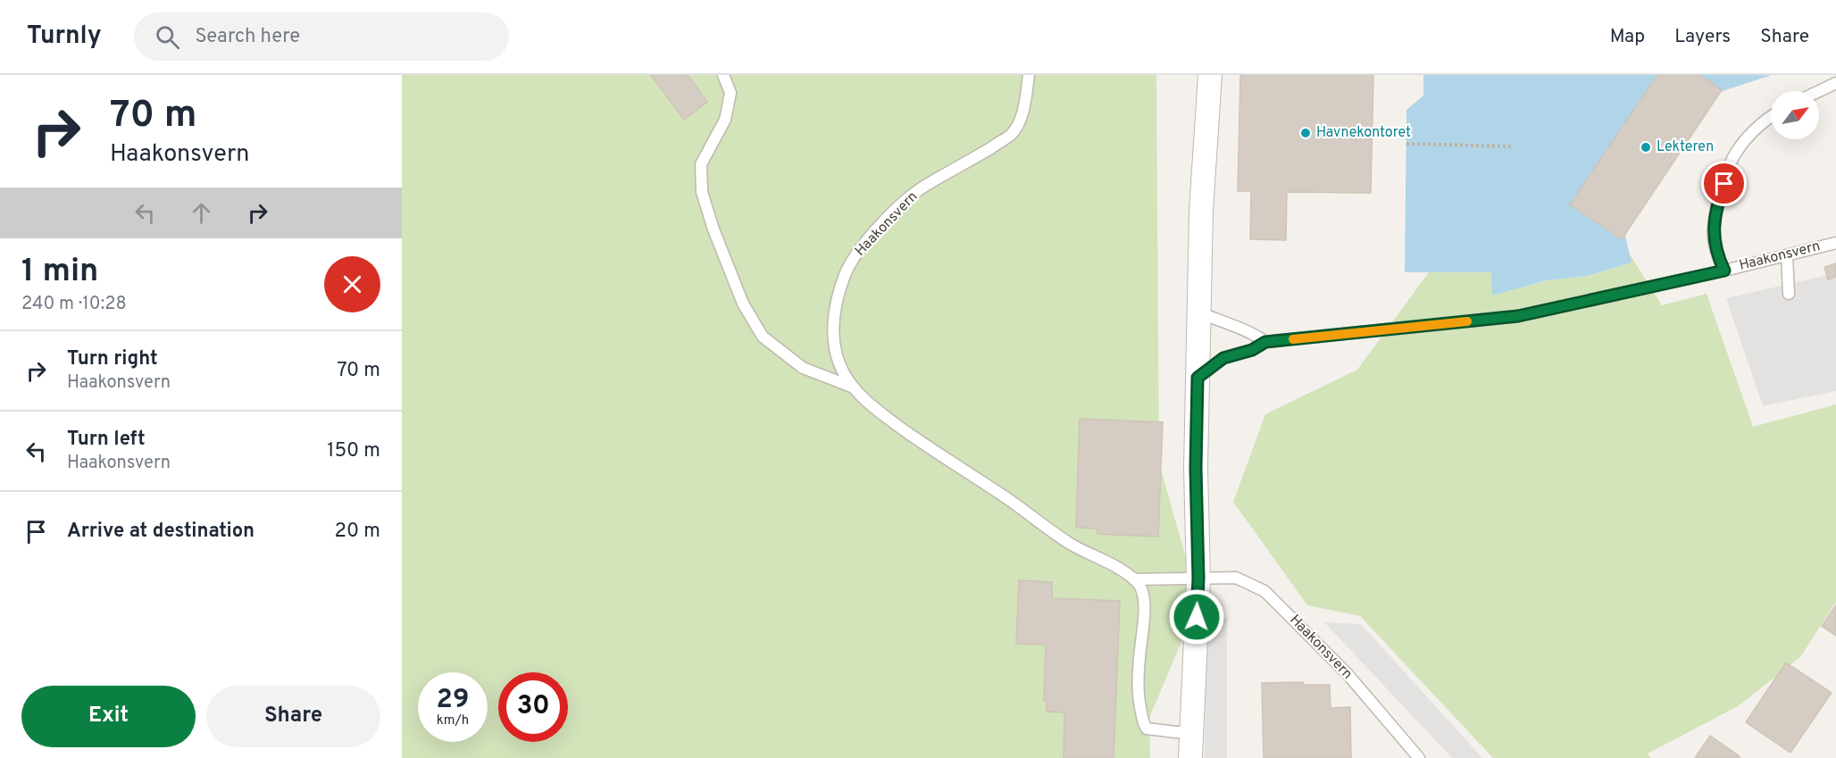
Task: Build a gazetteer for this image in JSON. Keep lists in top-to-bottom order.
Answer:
{
  "streets": {
    "lane": ["Haakonsvern"]
  },
  "places": ["Havnekontoret", "Lekteren"],
  "north": "top right",
  "page": {
    "header": "Turnly",
    "search": "Search here",
    "nav": ["Map", "Layers", "Share"],
    "turn": ["70 m", "Haakonsvern"],
    "heading": ["1 min", "240 m · 10:28"],
    "list": [
      {
        "name": "Turn right",
        "note": "Haakonsvern",
        "value": "70 m"
      },
      {
        "name": "Turn left",
        "note": "Haakonsvern",
        "value": "150 m"
      },
      {
        "name": "Arrive at destination",
        "value": "20 m"
      }
    ],
    "speed": "29 km/h",
    "limit": "30",
    "buttons": ["Exit", "Share"]
  }
}
